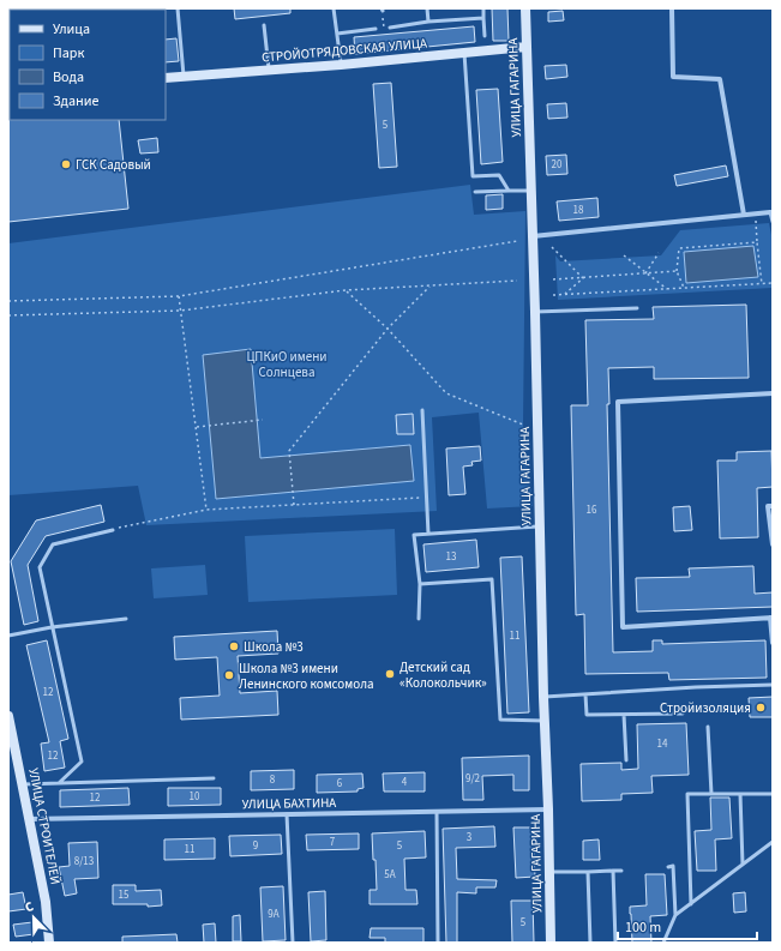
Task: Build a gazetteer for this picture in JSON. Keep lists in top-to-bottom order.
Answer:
{
  "streets": {
    "main road": ["СТРОЙОТРЯДОВСКАЯ УЛИЦА", "УЛИЦА ГАГАРИНА", "УЛИЦА СТРОИТЕЛЕЙ"],
    "street": ["УЛИЦА БАХТИНА"]
  },
  "crossings": [
    ["СТРОЙОТРЯДОВСКАЯ УЛИЦА", "УЛИЦА ГАГАРИНА"],
    ["УЛИЦА ГАГАРИНА", "УЛИЦА БАХТИНА"],
    ["УЛИЦА БАХТИНА", "УЛИЦА СТРОИТЕЛЕЙ"]
  ],
  "parks": ["ЦПКиО имени Солнцева"],
  "places": [
    "ГСК Садовый",
    "Школа №3",
    "Детский сад «Колокольчик»",
    "Школа №3 имени Ленинского комсомола",
    "Стройизоляция"
  ],
  "house_numbers": [
    "5",
    "20",
    "18",
    "16",
    "13",
    "11",
    "12",
    "14",
    "12",
    "9/2",
    "8",
    "4",
    "6",
    "10",
    "12",
    "3",
    "7",
    "9",
    "5",
    "11",
    "8/13",
    "5А",
    "15",
    "9А",
    "5"
  ],
  "legend": [
    "Улица",
    "Парк",
    "Вода",
    "Здание"
  ],
  "scale_bar": "100 m",
  "north": "top left"
}
